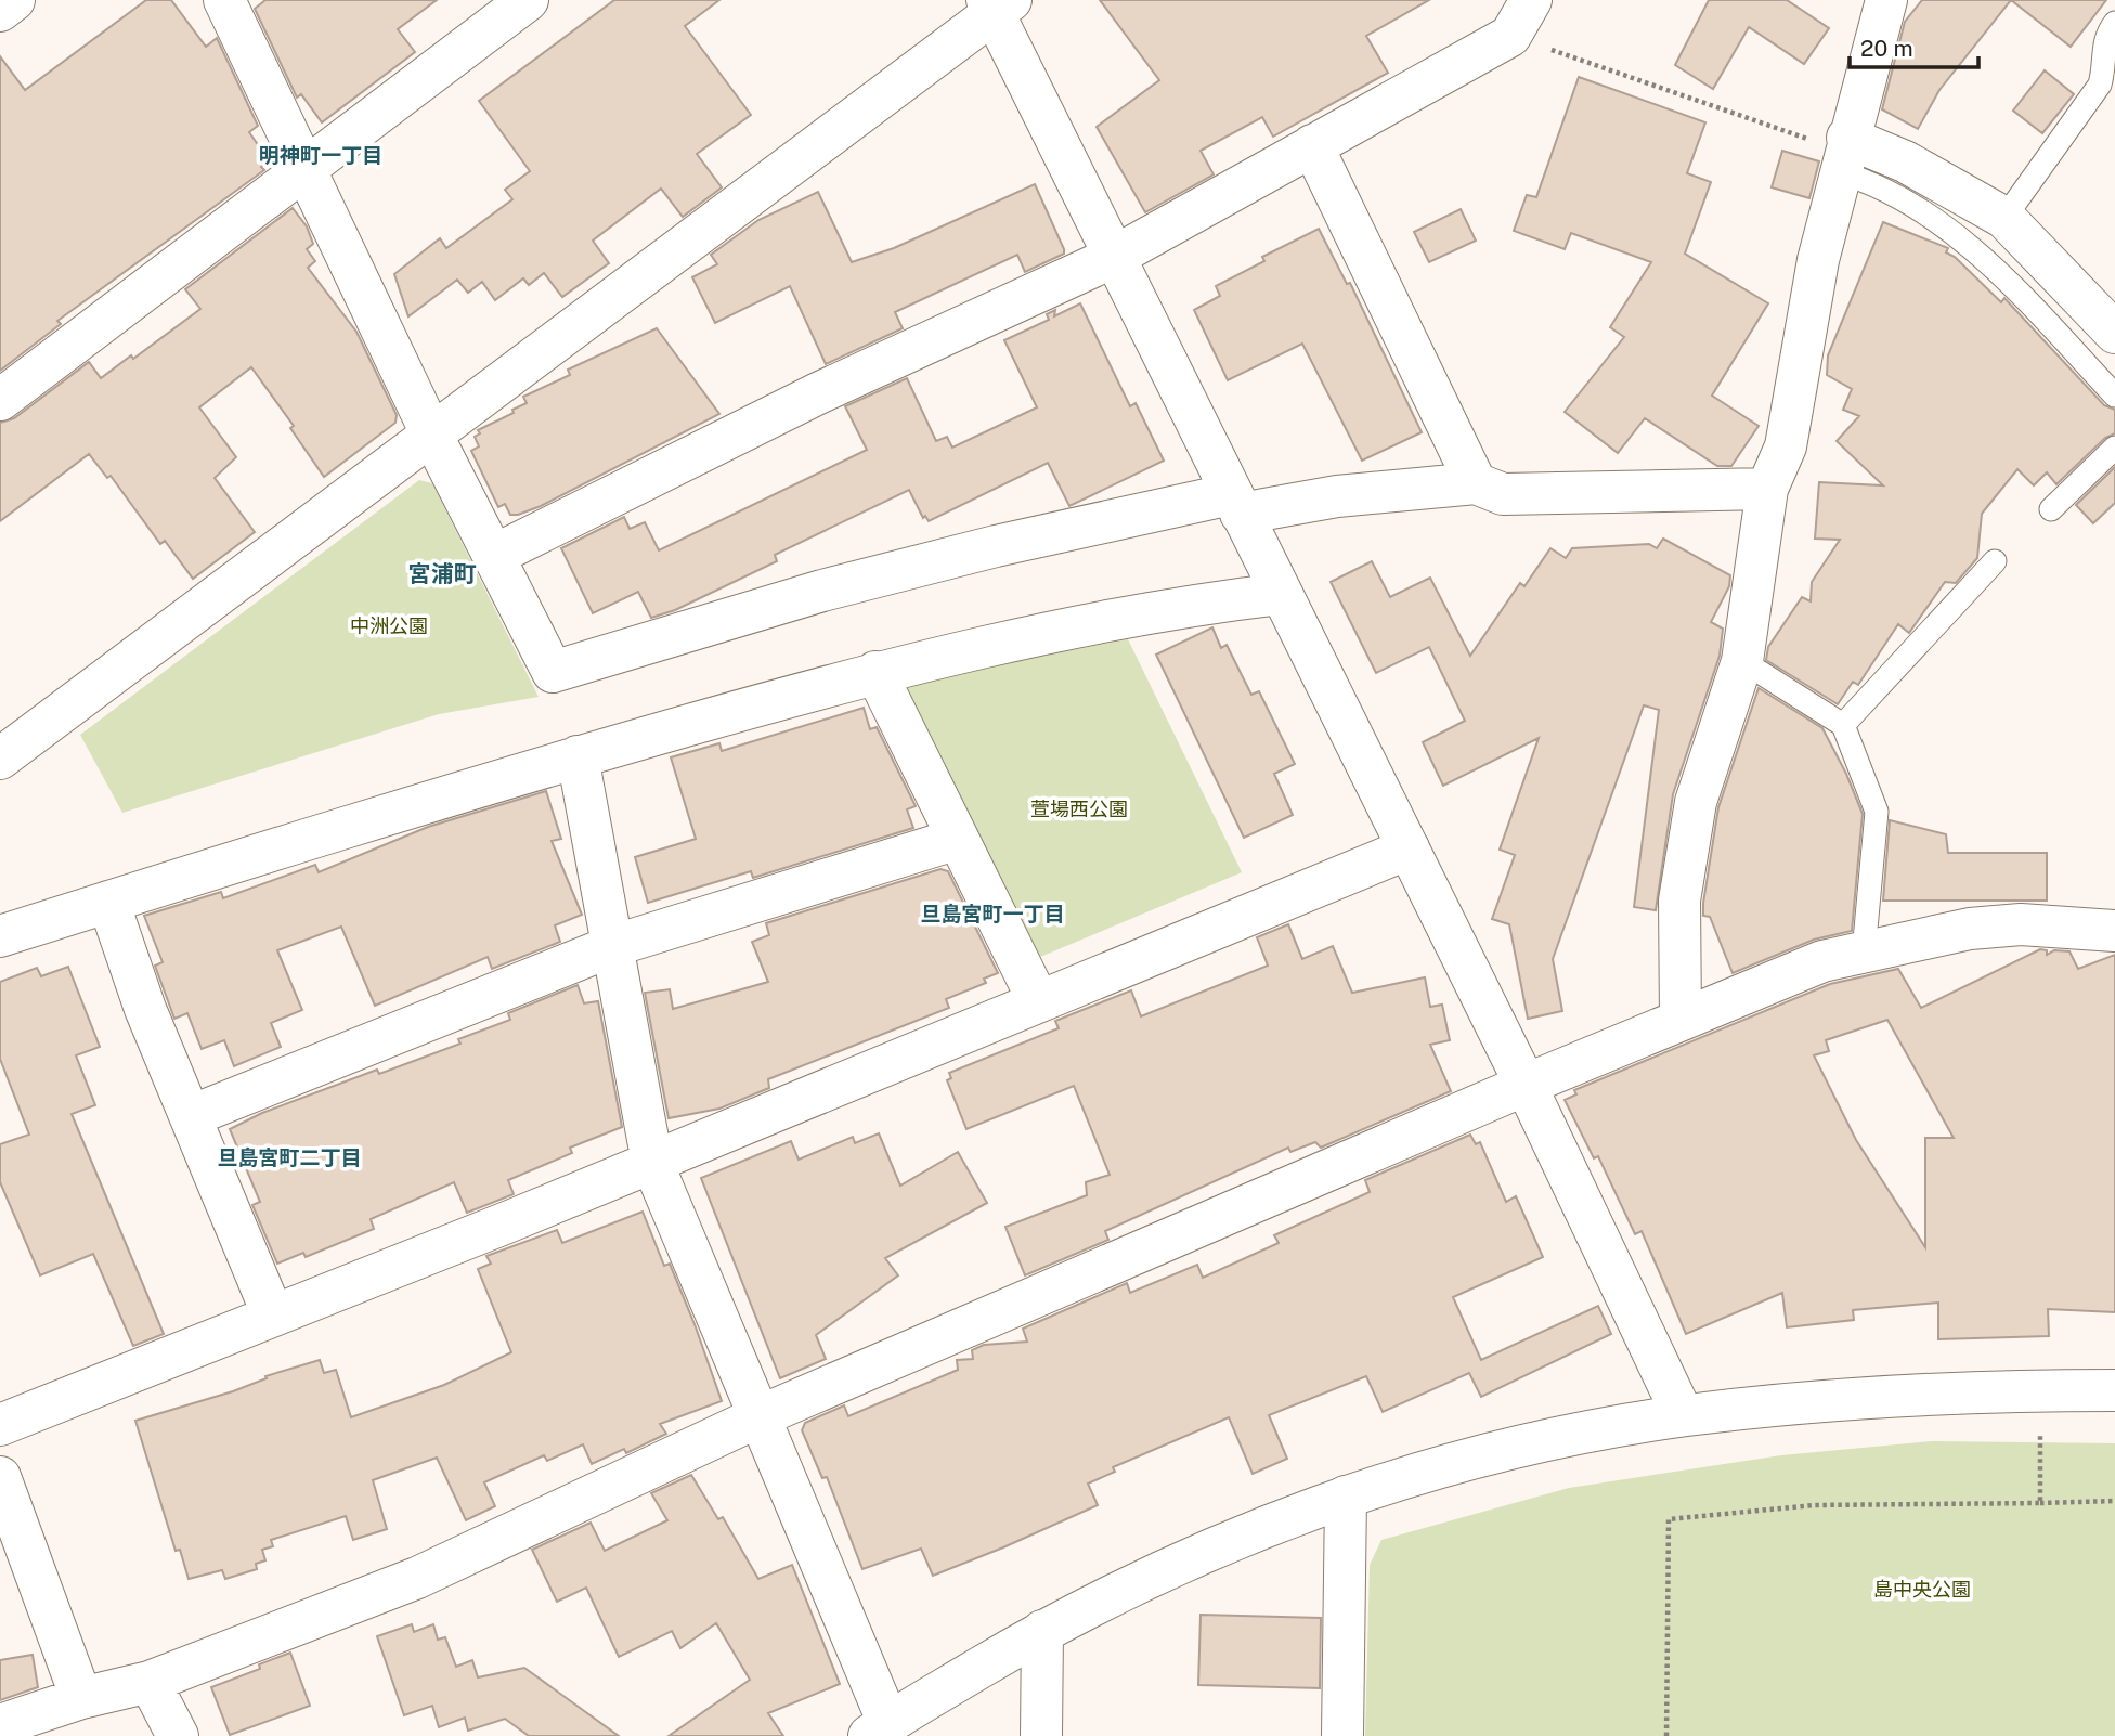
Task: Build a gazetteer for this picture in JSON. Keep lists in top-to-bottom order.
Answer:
{
  "districts": [
    "明神町一丁目",
    "宮浦町",
    "旦島宮町一丁目",
    "旦島宮町二丁目"
  ],
  "parks": ["中洲公園", "萱場西公園", "島中央公園"],
  "scale_bar": "20 m"
}
